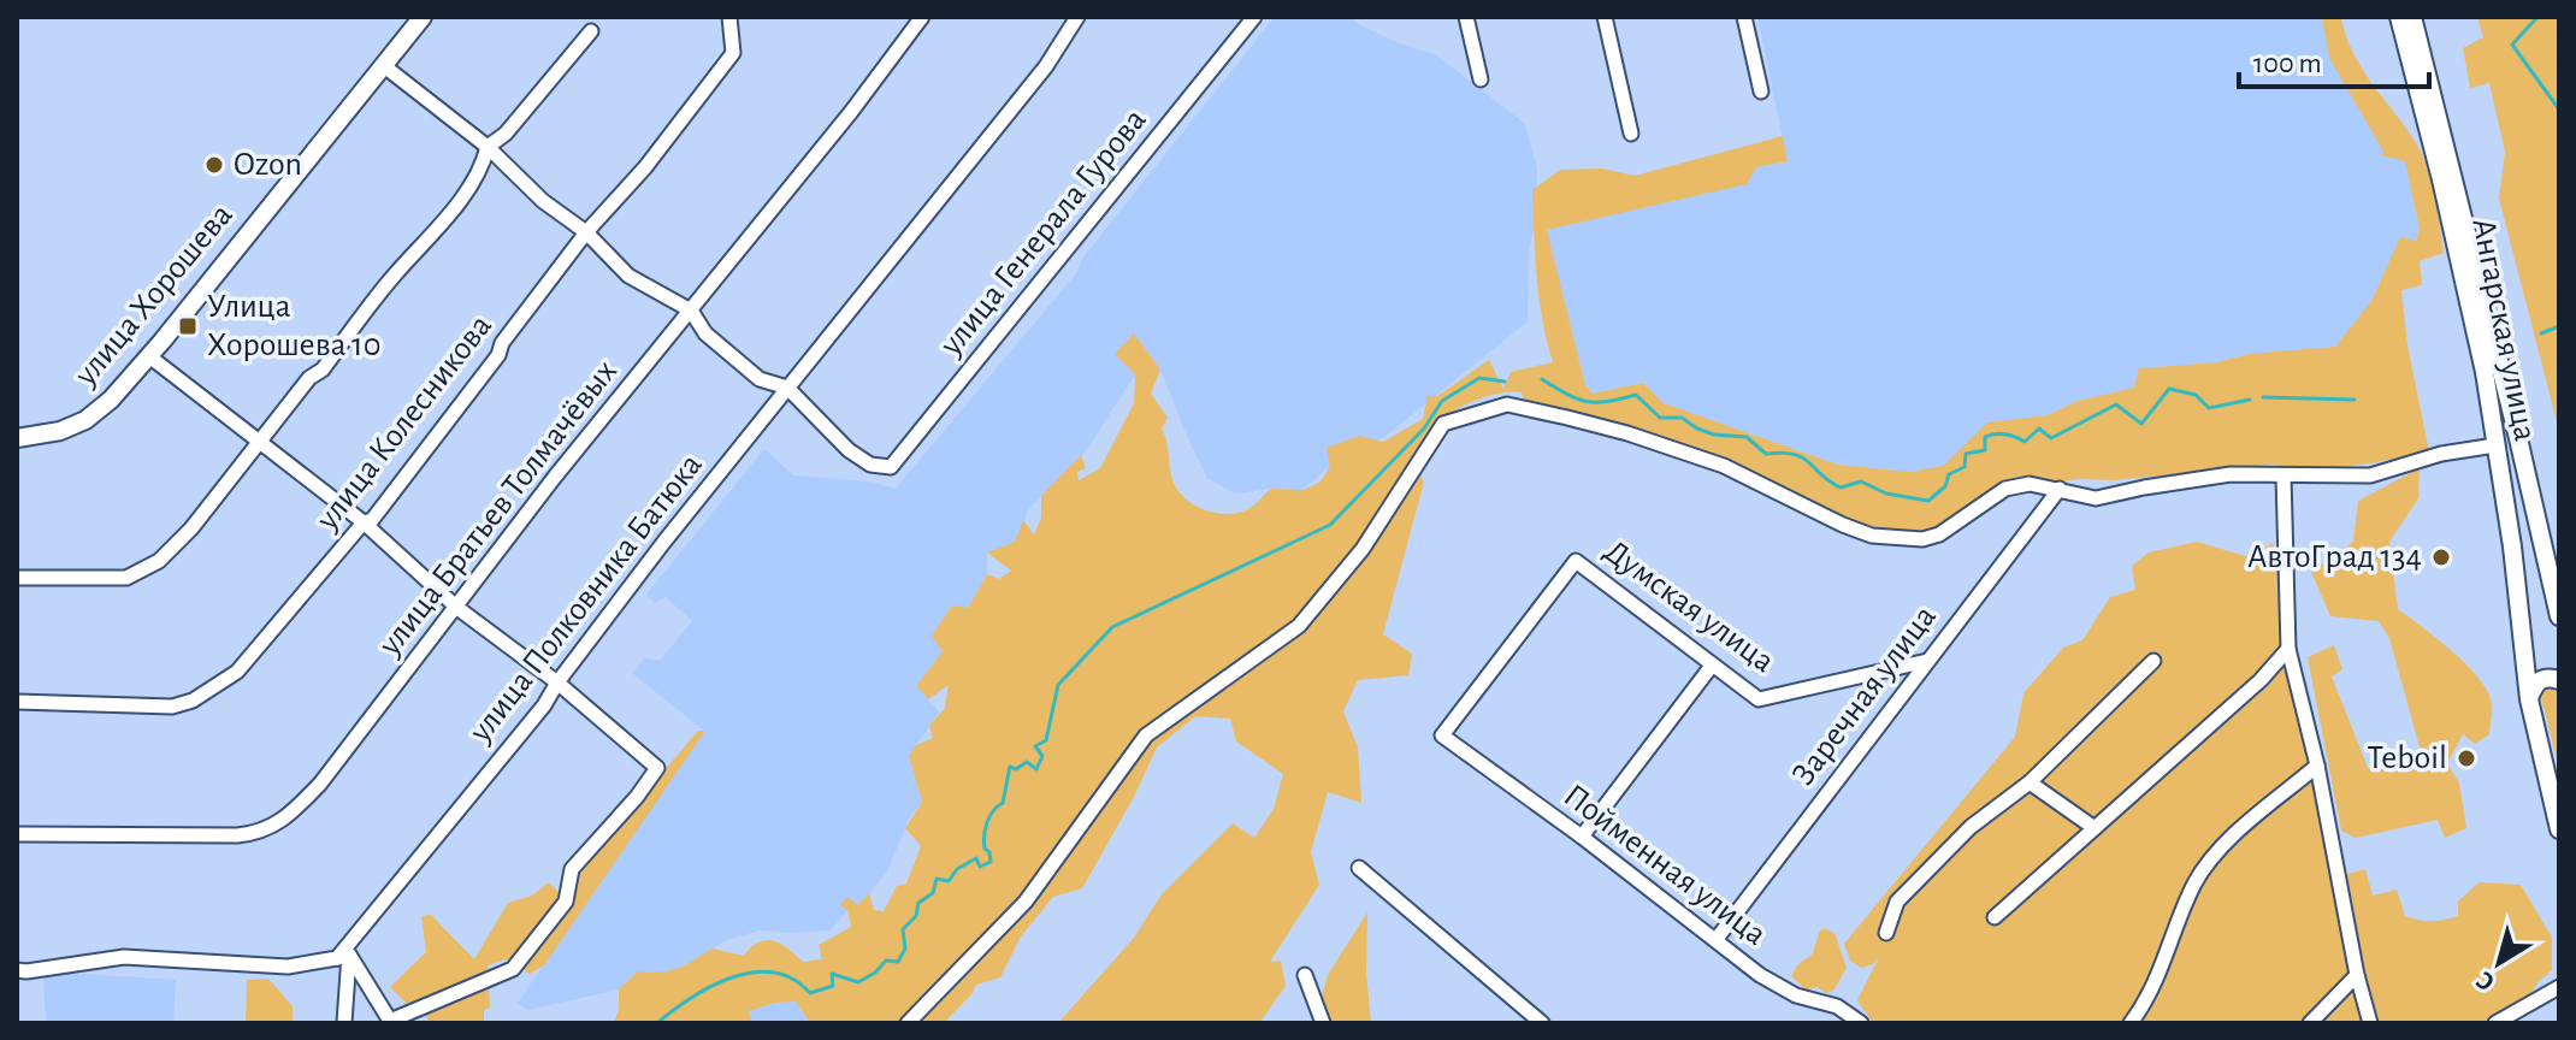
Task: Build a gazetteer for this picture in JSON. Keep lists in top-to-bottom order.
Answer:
{
  "streets": {
    "main road": ["улица Хорошева", "Ангарская улица"],
    "street": [
      "улица Генерала Гурова",
      "улица Колесникова",
      "улица Братьев Толмачёвых",
      "улица Полковника Батюка",
      "Думская улица",
      "Заречная улица",
      "Пойменная улица"
    ]
  },
  "crossings": [
    ["улица Генерала Гурова", "улица Полковника Батюка"],
    ["Думская улица", "Заречная улица"],
    ["Думская улица", "Пойменная улица"],
    ["Заречная улица", "Пойменная улица"]
  ],
  "places": {
    "other": ["Ozon", "АвтоГрад 134", "Teboil"],
    "transit": ["Улица Хорошева 10"]
  },
  "scale_bar": "100 m",
  "north": "bottom left"
}
